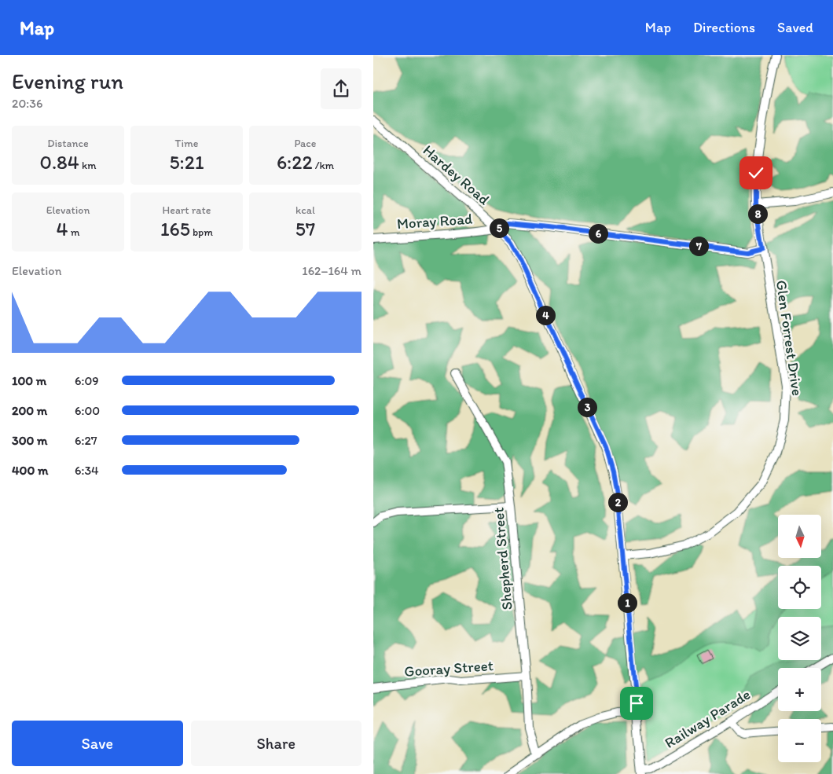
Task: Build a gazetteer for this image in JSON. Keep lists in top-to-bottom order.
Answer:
{
  "streets": {
    "street": [
      "Hardey Road",
      "Moray Road",
      "Glen Forrest Drive",
      "Shepherd Street",
      "Gooray Street",
      "Railway Parade"
    ]
  },
  "crossings": [
    ["Hardey Road", "Moray Road"],
    ["Hardey Road", "Glen Forrest Drive"],
    ["Hardey Road", "Railway Parade"],
    ["Moray Road", "Glen Forrest Drive"],
    ["Shepherd Street", "Gooray Street"]
  ],
  "north": "bottom",
  "page": {
    "header": "Map",
    "nav": ["Map", "Directions", "Saved"],
    "heading": ["Evening run", "20:36"],
    "stats": [
      ["Distance", "0.84 km"],
      ["Time", "5:21"],
      ["Pace", "6:22 /km"],
      ["Elevation", "4 m"],
      ["Heart rate", "165 bpm"],
      ["kcal", "57"]
    ],
    "pins": [
      "8",
      "5",
      "6",
      "7",
      "4",
      "3",
      "2",
      "1"
    ],
    "chart": ["Elevation", "162–164 m"],
    "list": [
      {
        "name": "100 m",
        "note": "6:09"
      },
      {
        "name": "200 m",
        "note": "6:00"
      },
      {
        "name": "300 m",
        "note": "6:27"
      },
      {
        "name": "400 m",
        "note": "6:34"
      }
    ],
    "map_buttons": ["+", "−"],
    "buttons": ["Save", "Share"]
  }
}
